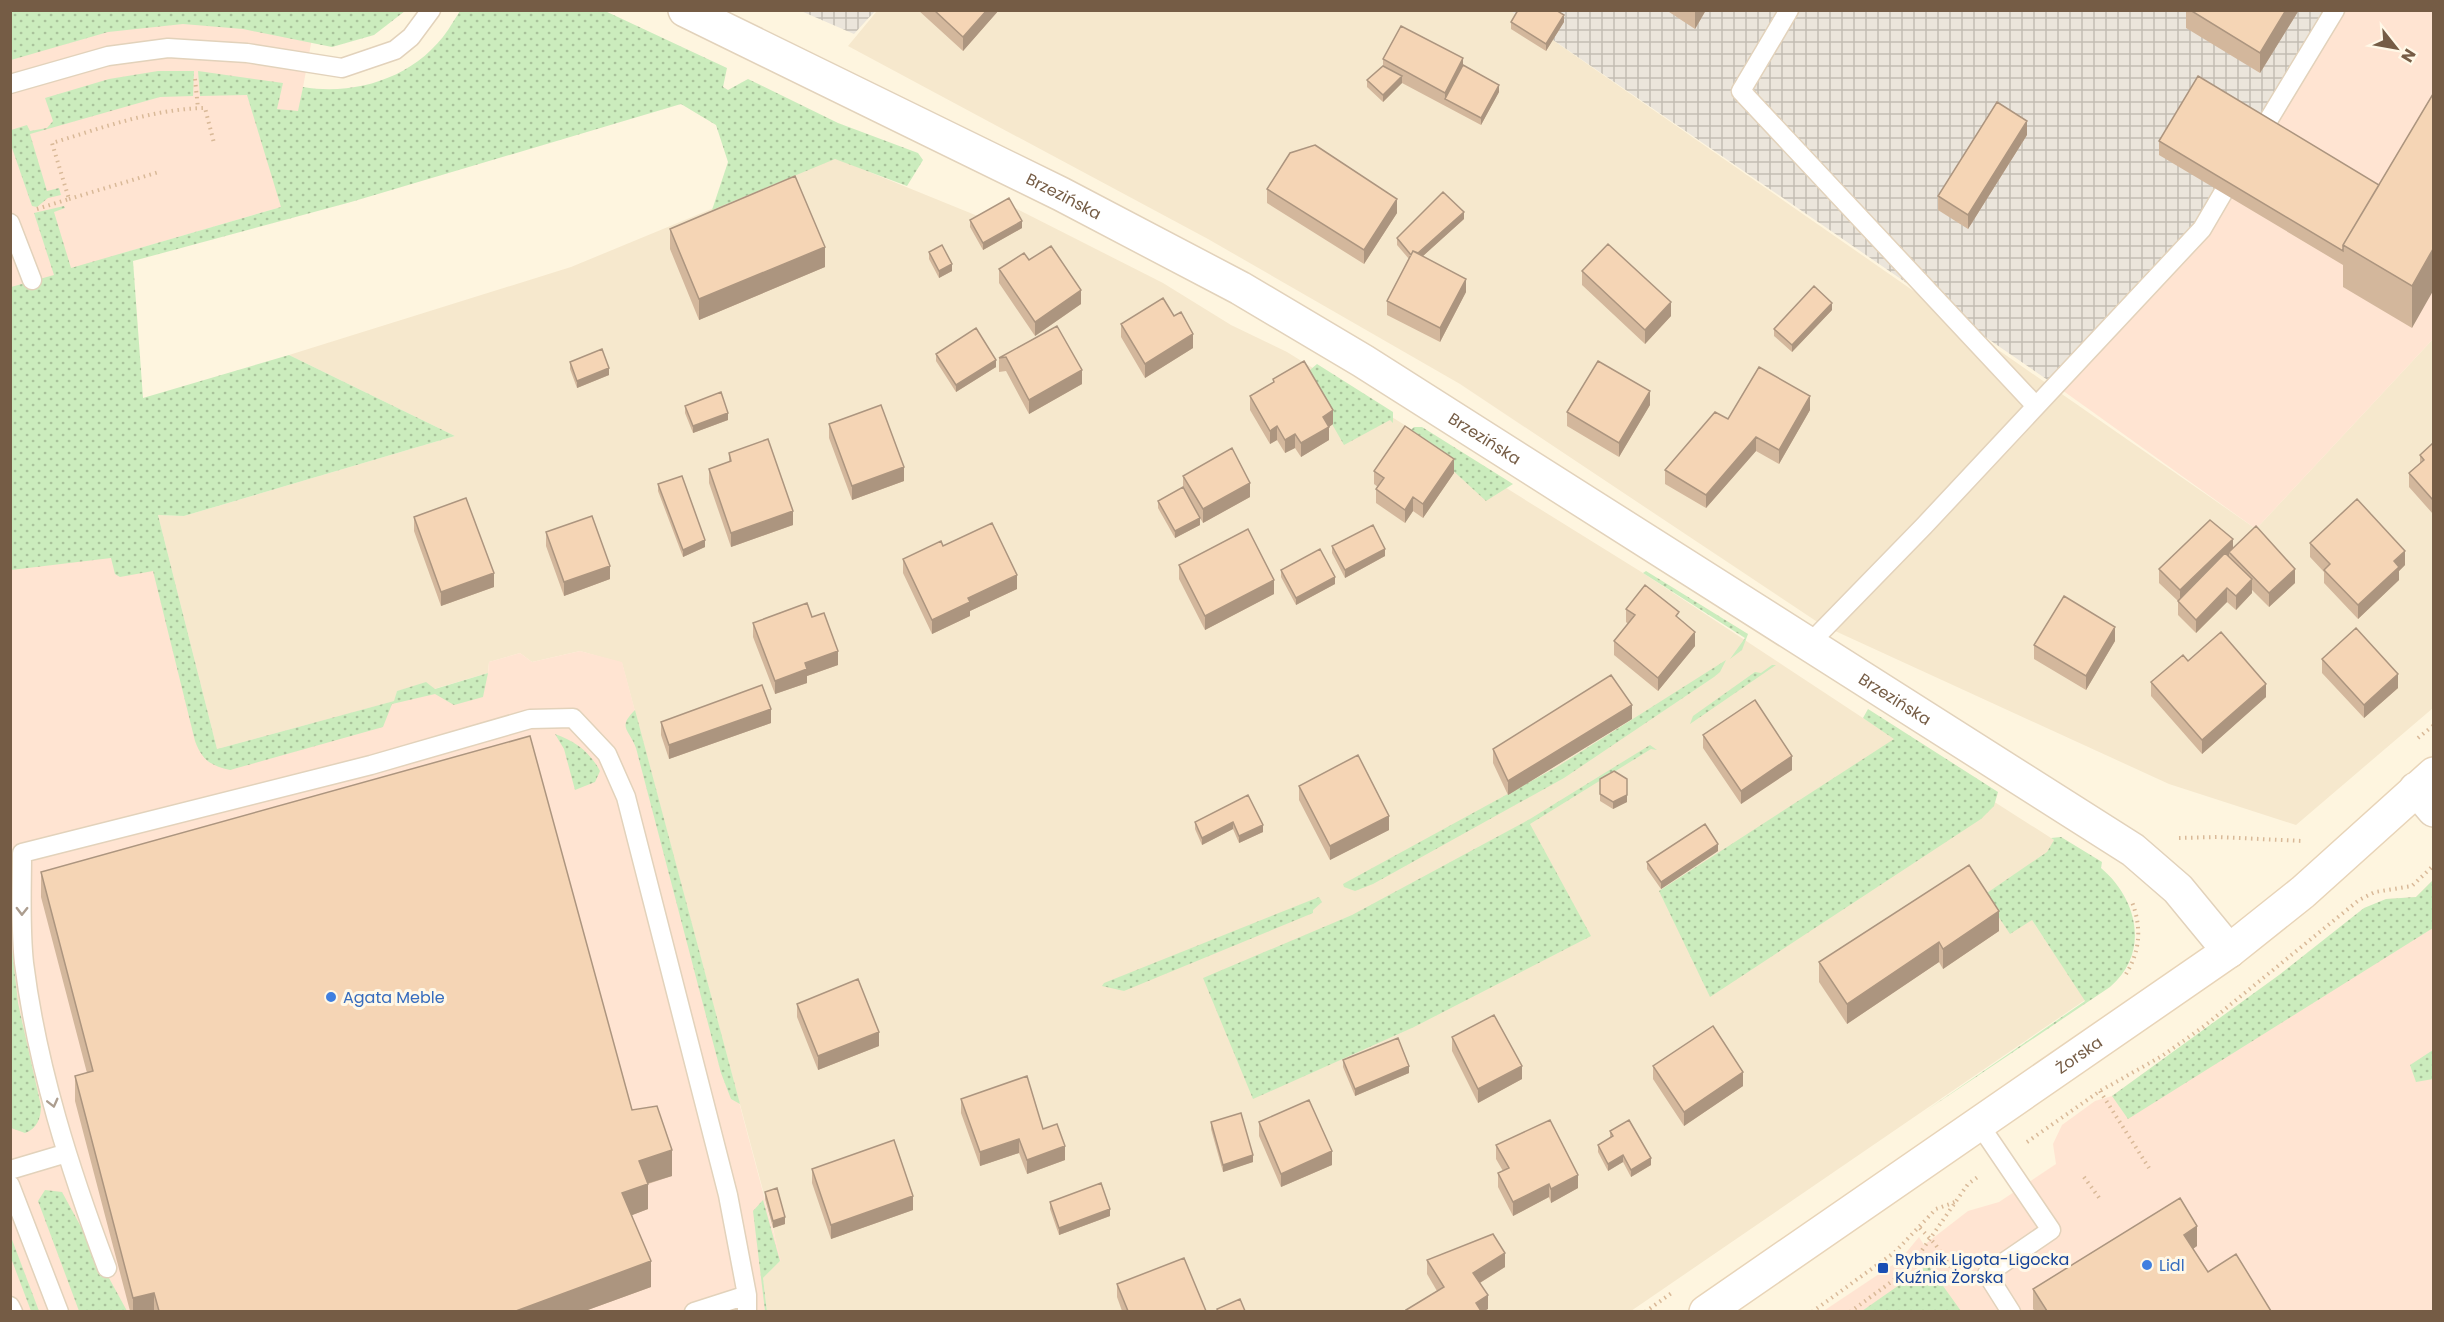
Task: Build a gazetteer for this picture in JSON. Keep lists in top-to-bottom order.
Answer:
{
  "streets": {
    "street": ["Brzezińska", "Żorska"]
  },
  "crossings": [
    ["Brzezińska", "Żorska"]
  ],
  "places": {
    "other": ["Agata Meble", "Lidl"],
    "transit": ["Rybnik Ligota-Ligocka Kuźnia Żorska"]
  },
  "north": "bottom right"
}
